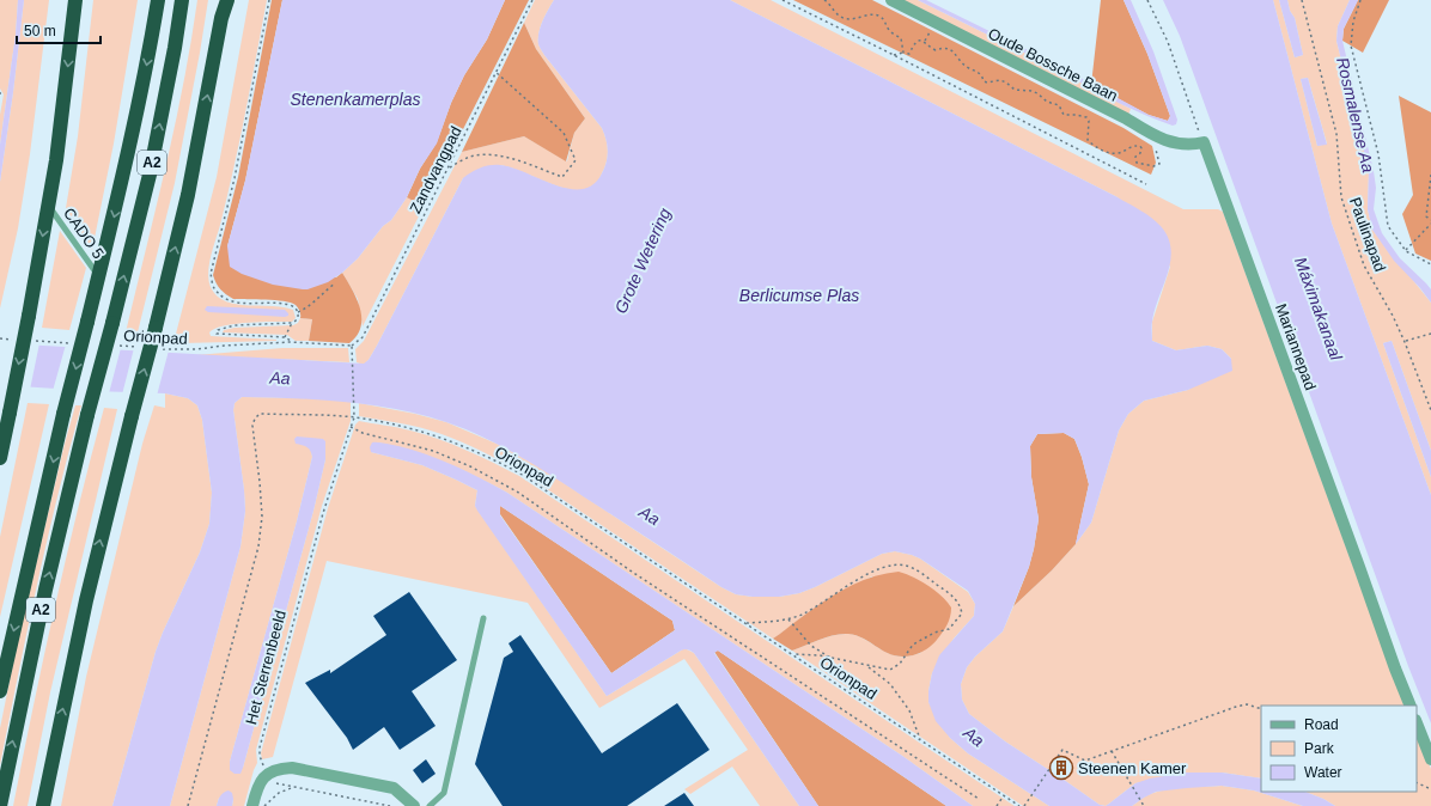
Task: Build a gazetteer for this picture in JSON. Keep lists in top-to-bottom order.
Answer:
{
  "streets": {
    "highway": ["A2"],
    "street": ["Oude Bossche Baan", "Mariannepad"],
    "lane": ["CADO 5"],
    "path": [
      "Zandvangpad",
      "Paulinapad",
      "Orionpad",
      "Het Sterrenbeeld"
    ]
  },
  "crossings": [
    ["Oude Bossche Baan", "Mariannepad"],
    ["A2", "CADO 5"],
    ["Zandvangpad", "Orionpad"],
    ["Orionpad", "Het Sterrenbeeld"]
  ],
  "water": [
    "Stenenkamerplas",
    "Rosmalense Aa",
    "Grote Wetering",
    "Berlicumse Plas",
    "Máximakanaal",
    "Aa"
  ],
  "places": {
    "building": ["Steenen Kamer"]
  },
  "legend": ["Road", "Park", "Water"],
  "scale_bar": "50 m"
}
